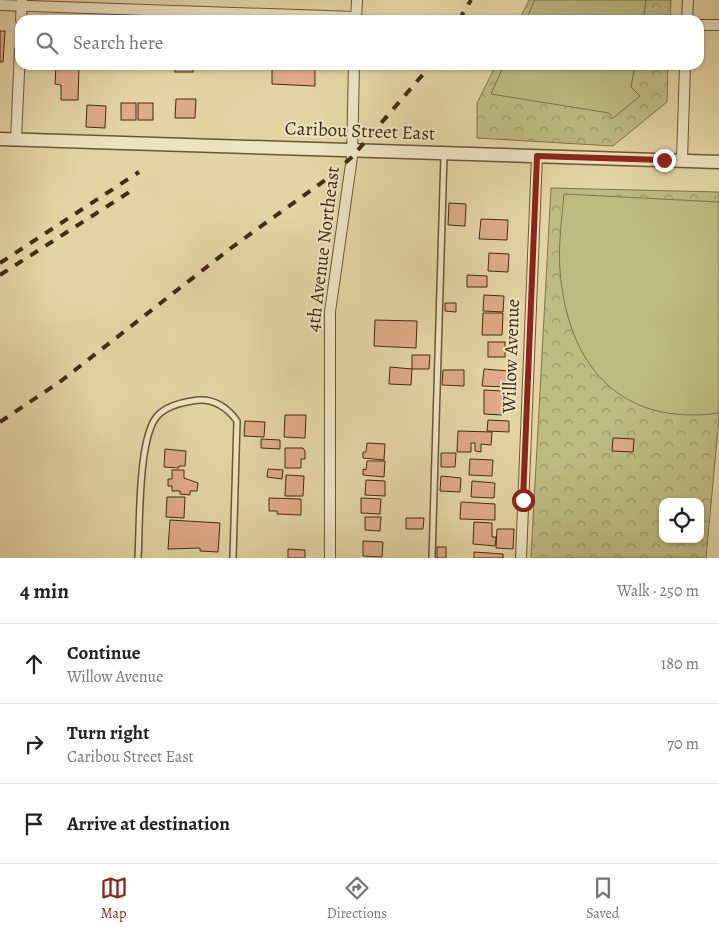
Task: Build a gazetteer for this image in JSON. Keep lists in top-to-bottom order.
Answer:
{
  "streets": {
    "street": ["Caribou Street East", "4th Avenue Northeast", "Willow Avenue"]
  },
  "crossings": [
    ["Caribou Street East", "4th Avenue Northeast"],
    ["Caribou Street East", "Willow Avenue"]
  ],
  "page": {
    "search": "Search here",
    "heading": ["4 min", "Walk · 250 m"],
    "list": [
      ["Continue", "Willow Avenue", "180 m"],
      ["Turn right", "Caribou Street East", "70 m"],
      "Arrive at destination"
    ],
    "nav": ["Map", "Directions", "Saved"]
  }
}
